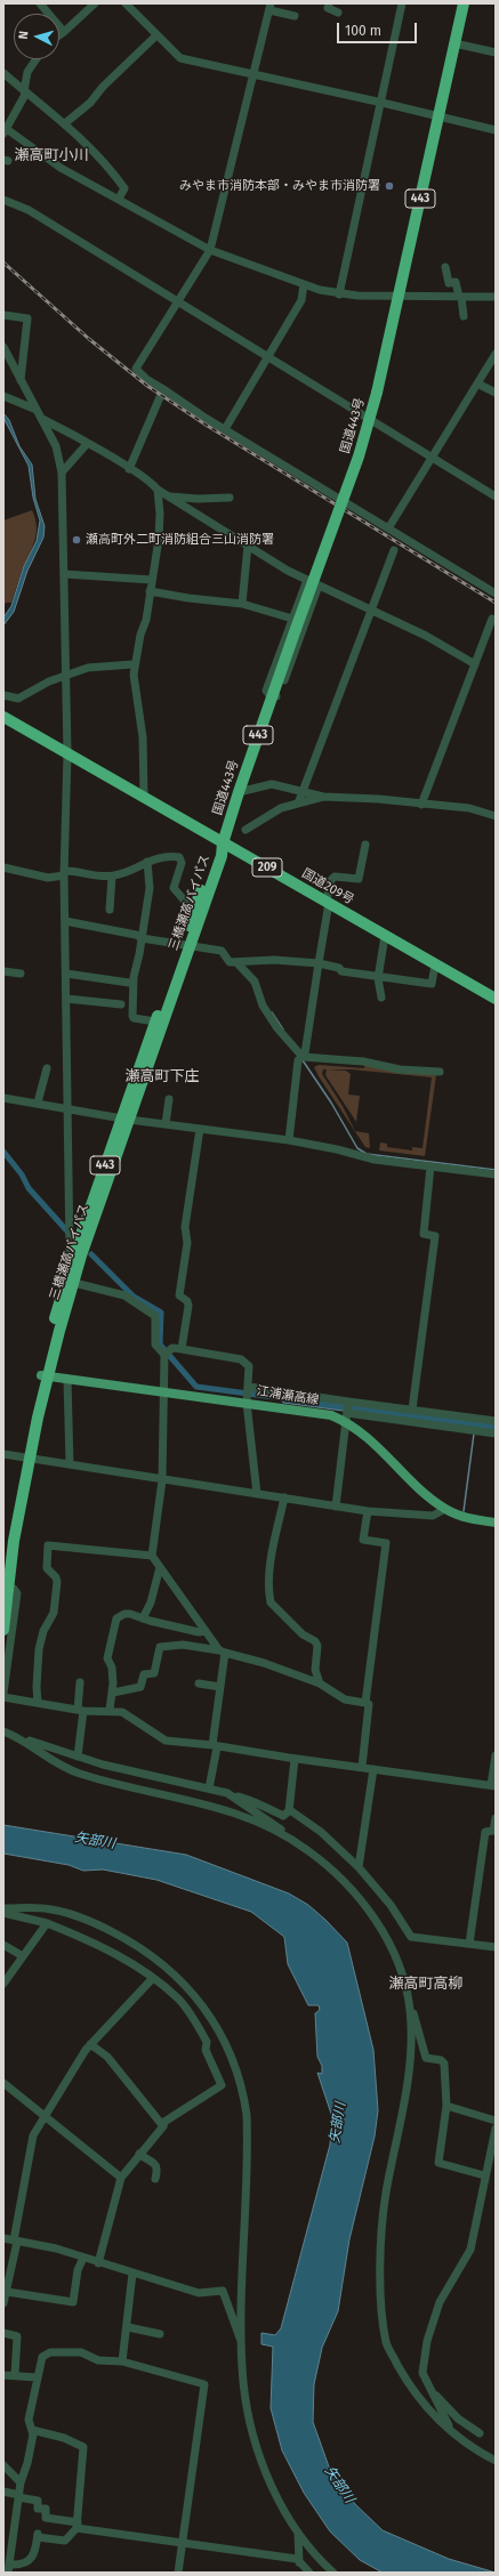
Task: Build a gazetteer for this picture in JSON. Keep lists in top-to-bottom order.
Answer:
{
  "streets": {
    "highway": [
      "443",
      "国道443号",
      "209",
      "国道209号",
      "三橋瀬高バイパス"
    ],
    "main road": ["江浦瀬高線"]
  },
  "crossings": [
    ["国道443号", "国道209号"],
    ["国道443号", "三橋瀬高バイパス"],
    ["国道209号", "三橋瀬高バイパス"],
    ["三橋瀬高バイパス", "江浦瀬高線"]
  ],
  "districts": ["瀬高町小川", "瀬高町下庄", "瀬高町高柳"],
  "water": ["矢部川"],
  "places": ["みやま市消防本部・みやま市消防署", "瀬高町外二町消防組合三山消防署"],
  "scale_bar": "100 m",
  "north": "left"
}
